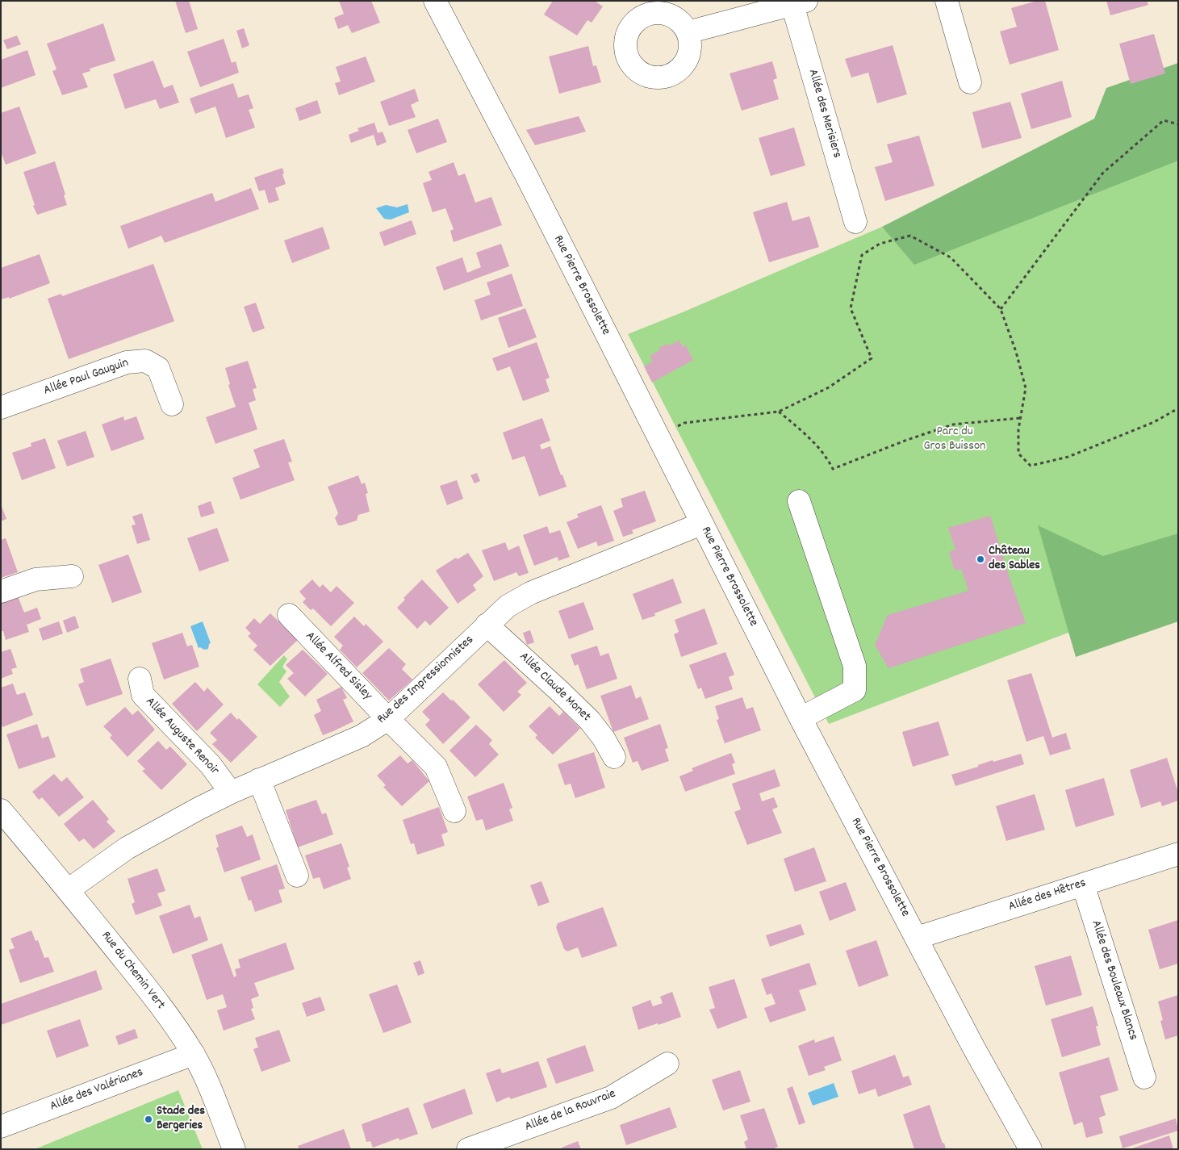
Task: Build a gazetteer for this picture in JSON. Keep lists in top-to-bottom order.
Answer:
{
  "streets": {
    "street": [
      "Allée des Merisiers",
      "Rue Pierre Brossolette",
      "Allée Paul Gauguin",
      "Allée Alfred Sisley",
      "Rue des Impressionnistes",
      "Allée Claude Monet",
      "Allée Auguste Renoir",
      "Allée des Hêtres",
      "Rue du Chemin Vert",
      "Allée des Bouleaux Blancs",
      "Allée des Valérianes",
      "Allée de la Rouvraie"
    ]
  },
  "crossings": [
    ["Rue Pierre Brossolette", "Rue des Impressionnistes"],
    ["Rue Pierre Brossolette", "Allée des Hêtres"],
    ["Allée Alfred Sisley", "Rue des Impressionnistes"],
    ["Rue des Impressionnistes", "Allée Claude Monet"],
    ["Rue des Impressionnistes", "Allée Auguste Renoir"],
    ["Rue des Impressionnistes", "Rue du Chemin Vert"],
    ["Allée des Hêtres", "Allée des Bouleaux Blancs"],
    ["Rue du Chemin Vert", "Allée des Valérianes"]
  ],
  "parks": ["Parc du Gros Buisson"],
  "places": ["Château des Sables", "Stade des Bergeries"]
}
